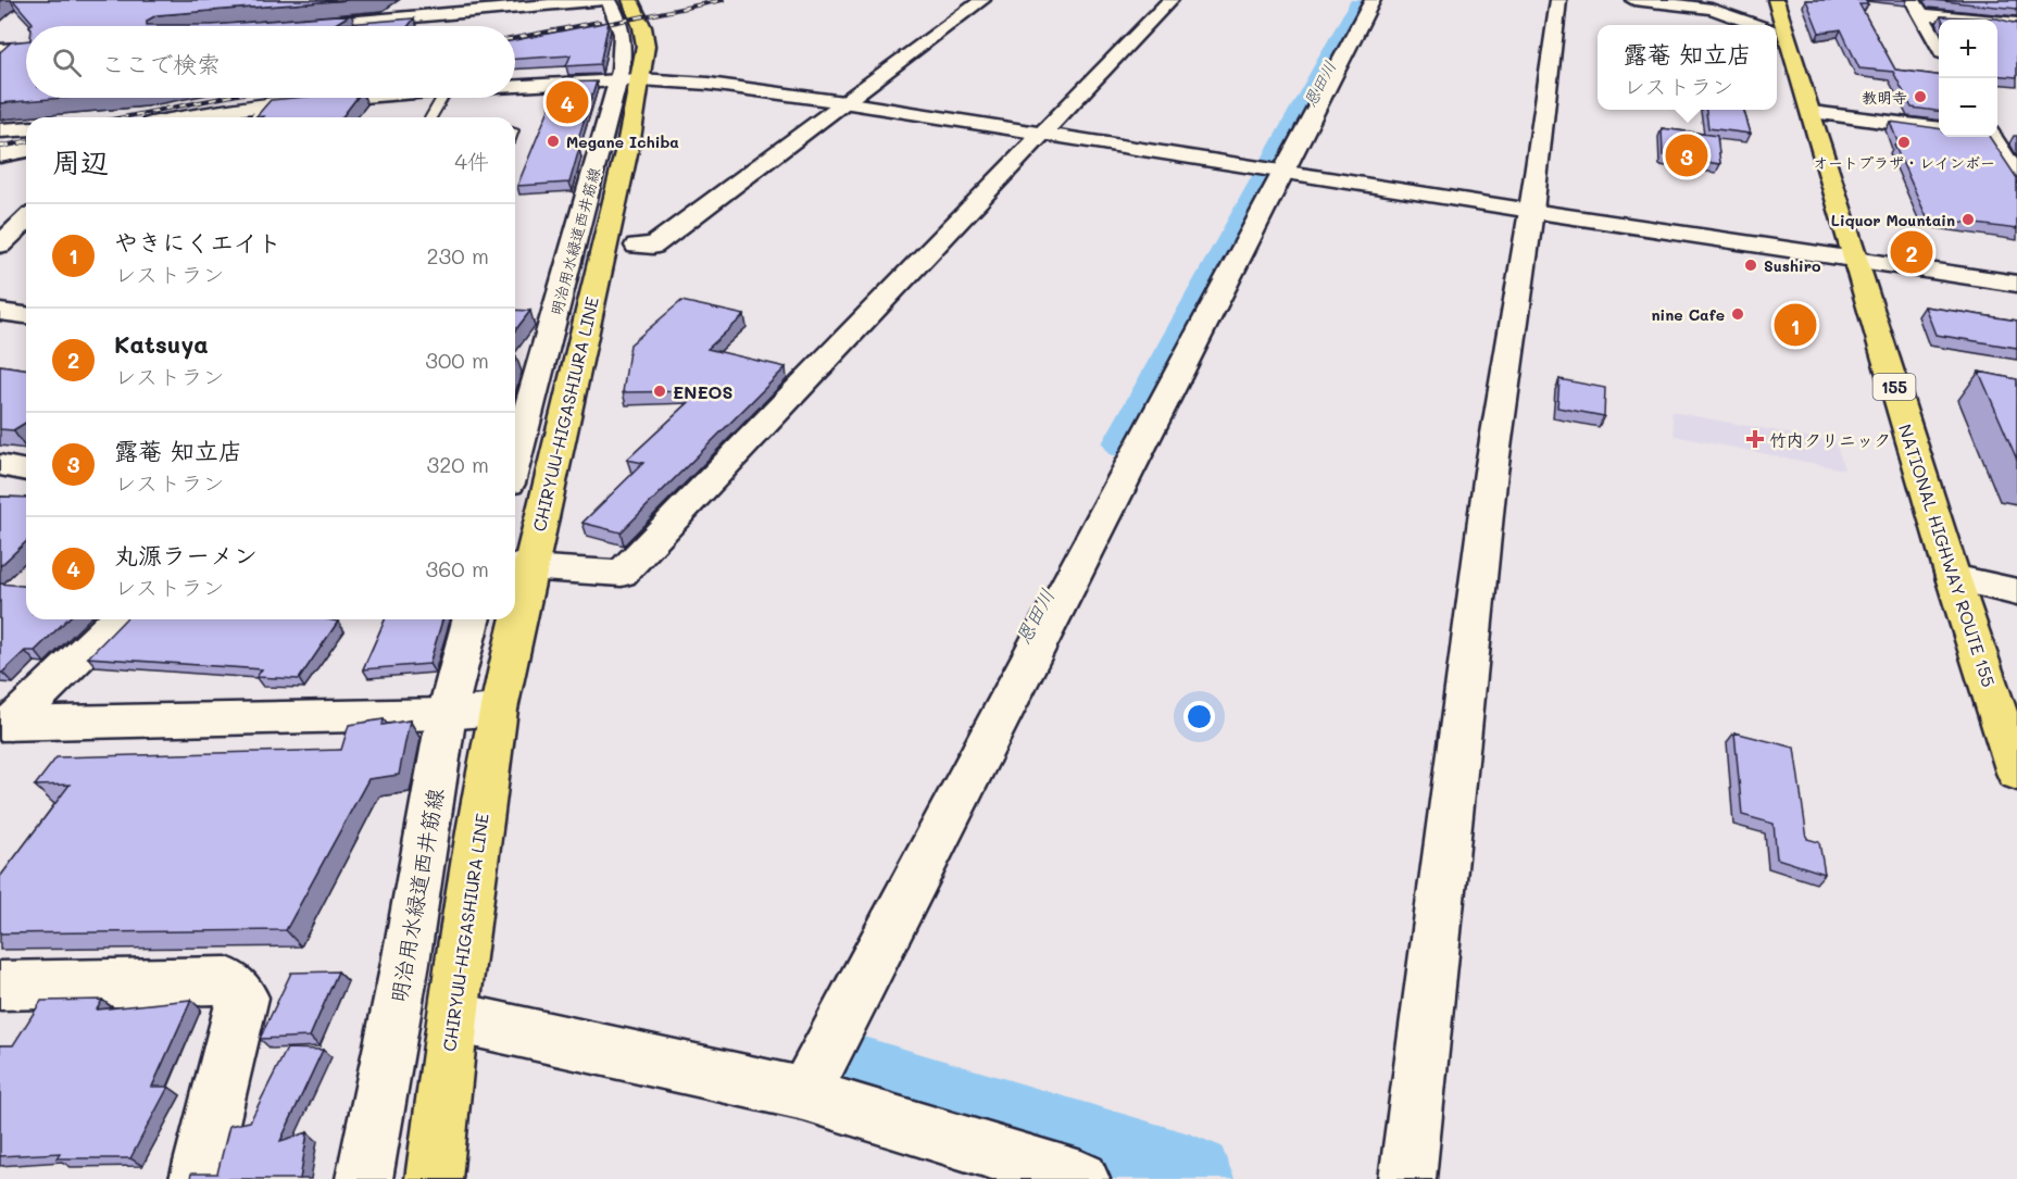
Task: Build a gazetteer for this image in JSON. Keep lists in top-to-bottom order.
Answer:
{
  "streets": {
    "main road": ["155", "CHIRYUU-HIGASHIURA LINE", "NATIONAL HIGHWAY ROUTE 155"],
    "street": ["明治用水緑道西井筋線"]
  },
  "crossings": [
    ["明治用水緑道西井筋線", "CHIRYUU-HIGASHIURA LINE"]
  ],
  "water": ["恩田川"],
  "places": {
    "other": [
      "教明寺",
      "Megane Ichiba",
      "オートプラザ・レインボー",
      "Liquor Mountain",
      "Sushiro",
      "nine Cafe",
      "ENEOS"
    ],
    "health": ["竹内クリニック"]
  },
  "page": {
    "map_buttons": ["+", "−"],
    "popup": ["露菴 知立店", "レストラン"],
    "search": "ここで検索",
    "pins": [
      "4",
      "3",
      "2",
      "1"
    ],
    "heading": ["周辺", "4件"],
    "list": [
      {
        "mark": "1",
        "name": "やきにくエイト",
        "note": "レストラン",
        "value": "230 m"
      },
      {
        "mark": "2",
        "name": "Katsuya",
        "note": "レストラン",
        "value": "300 m"
      },
      {
        "mark": "3",
        "name": "露菴 知立店",
        "note": "レストラン",
        "value": "320 m"
      },
      {
        "mark": "4",
        "name": "丸源ラーメン",
        "note": "レストラン",
        "value": "360 m"
      }
    ]
  }
}
